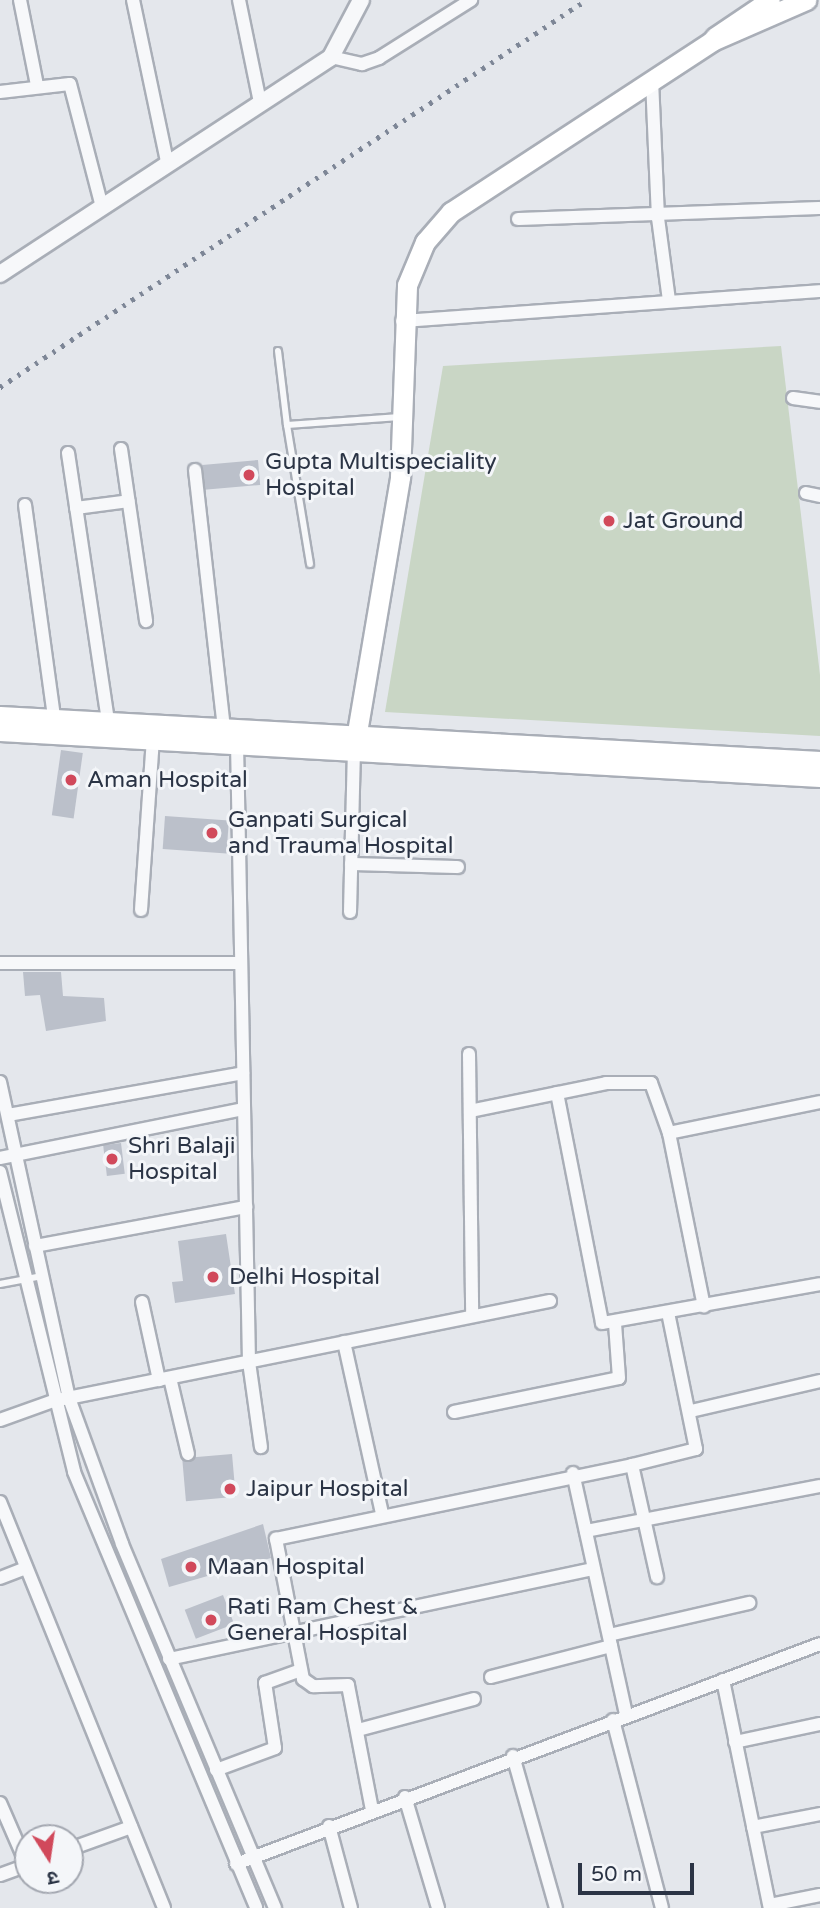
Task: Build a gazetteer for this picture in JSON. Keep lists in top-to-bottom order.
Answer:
{
  "places": [
    "Gupta Multispeciality Hospital",
    "Jat Ground",
    "Aman Hospital",
    "Ganpati Surgical and Trauma Hospital",
    "Shri Balaji Hospital",
    "Delhi Hospital",
    "Jaipur Hospital",
    "Maan Hospital",
    "Rati Ram Chest & General Hospital"
  ],
  "scale_bar": "50 m",
  "north": "bottom"
}
